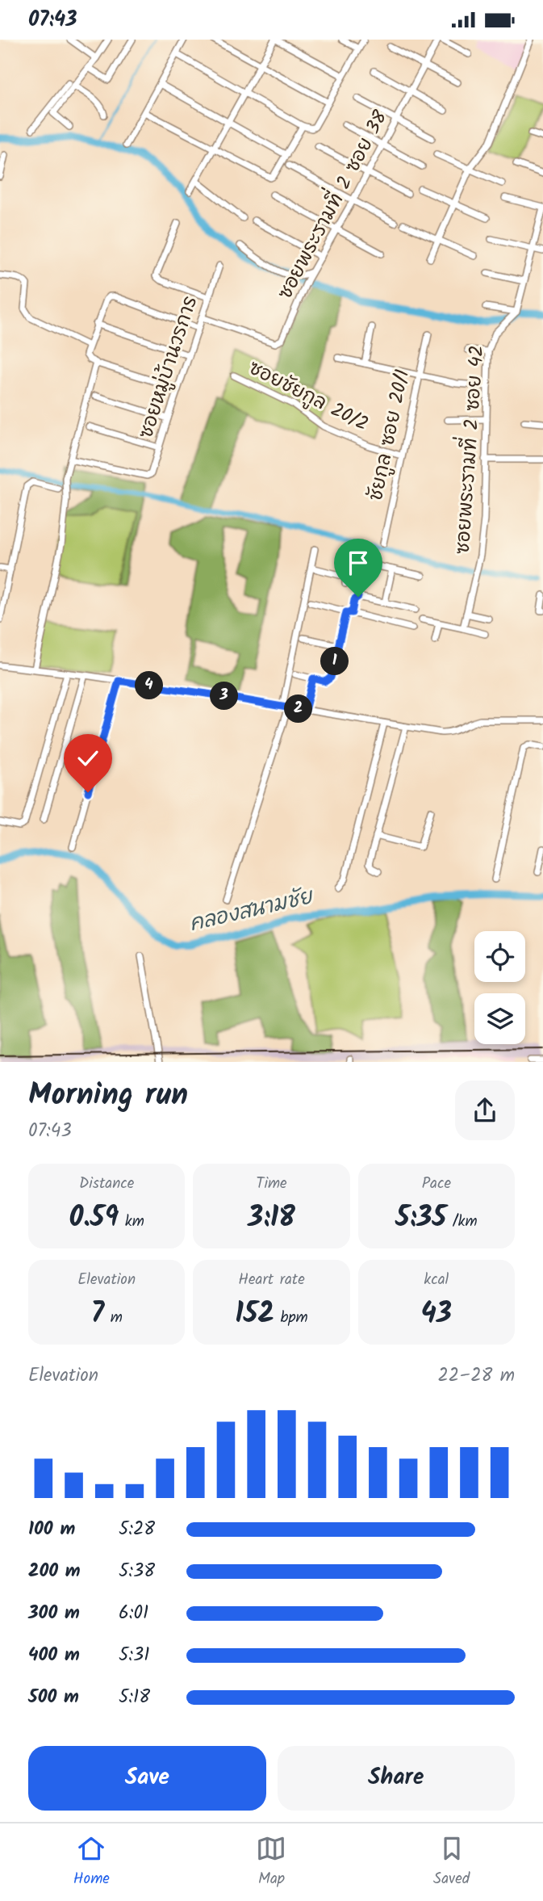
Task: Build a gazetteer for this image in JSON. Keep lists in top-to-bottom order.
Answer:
{
  "streets": {
    "street": [
      "ซอยพระรามที่ 2 ซอย 38",
      "ซอยหมู่บ้านวรการ",
      "ซอยชัยกูล 20/2",
      "ชัยกูล ซอย 20/1",
      "ซอยพระรามที่ 2 ซอย 42"
    ]
  },
  "crossings": [
    ["ซอยพระรามที่ 2 ซอย 38", "ซอยหมู่บ้านวรการ"],
    ["ซอยชัยกูล 20/2", "ชัยกูล ซอย 20/1"]
  ],
  "water": ["คลองสนามชัย"],
  "page": {
    "status": "07:43",
    "pins": [
      "1",
      "4",
      "3",
      "2"
    ],
    "heading": ["Morning run", "07:43"],
    "stats": [
      ["Distance", "0.59 km"],
      ["Time", "3:18"],
      ["Pace", "5:35 /km"],
      ["Elevation", "7 m"],
      ["Heart rate", "152 bpm"],
      ["kcal", "43"]
    ],
    "chart": ["Elevation", "22–28 m"],
    "list": [
      {
        "name": "100 m",
        "note": "5:28"
      },
      {
        "name": "200 m",
        "note": "5:38"
      },
      {
        "name": "300 m",
        "note": "6:01"
      },
      {
        "name": "400 m",
        "note": "5:31"
      },
      {
        "name": "500 m",
        "note": "5:18"
      }
    ],
    "buttons": ["Save", "Share"],
    "tabs": ["Home", "Map", "Saved"]
  }
}
